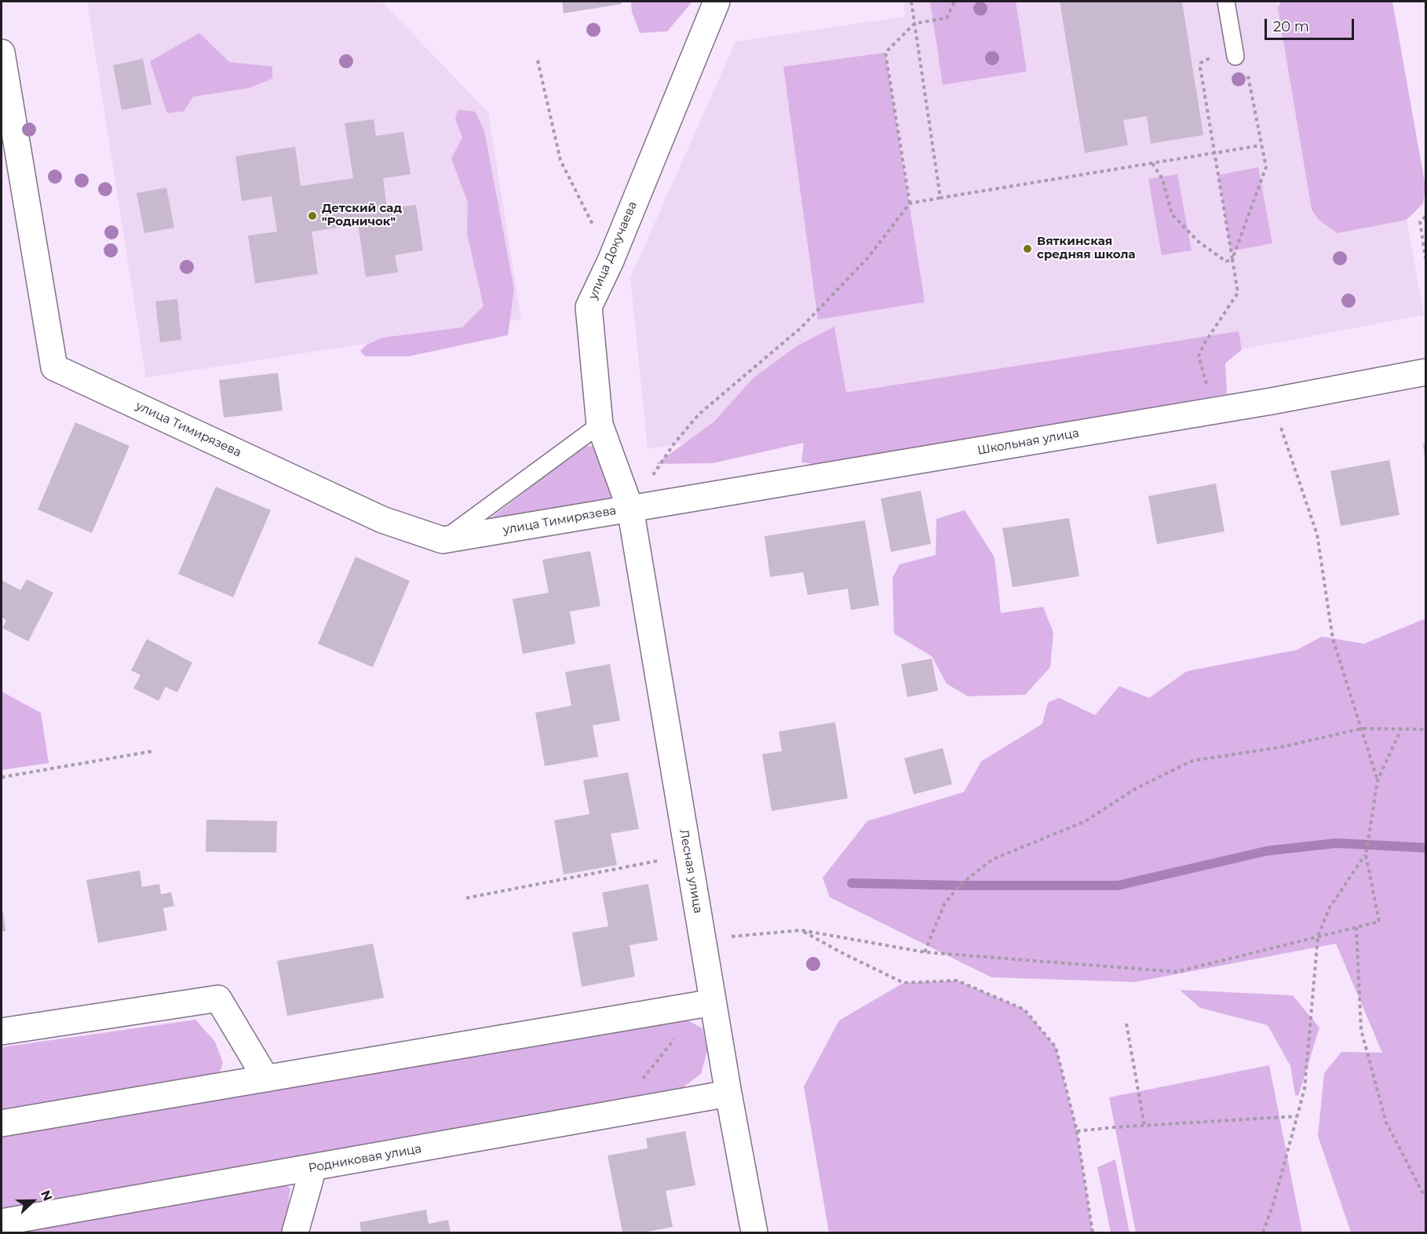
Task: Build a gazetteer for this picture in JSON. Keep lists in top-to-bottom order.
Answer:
{
  "streets": {
    "street": [
      "улица Докучаева",
      "улица Тимирязева",
      "Школьная улица",
      "Лесная улица",
      "Родниковая улица"
    ]
  },
  "crossings": [
    ["улица Докучаева", "улица Тимирязева"],
    ["улица Докучаева", "Школьная улица"],
    ["улица Докучаева", "Лесная улица"],
    ["улица Тимирязева", "Школьная улица"],
    ["улица Тимирязева", "Лесная улица"],
    ["Школьная улица", "Лесная улица"],
    ["Лесная улица", "Родниковая улица"]
  ],
  "places": ["Детский сад \"Родничок\"", "Вяткинская средняя школа"],
  "scale_bar": "20 m",
  "north": "right"
}
